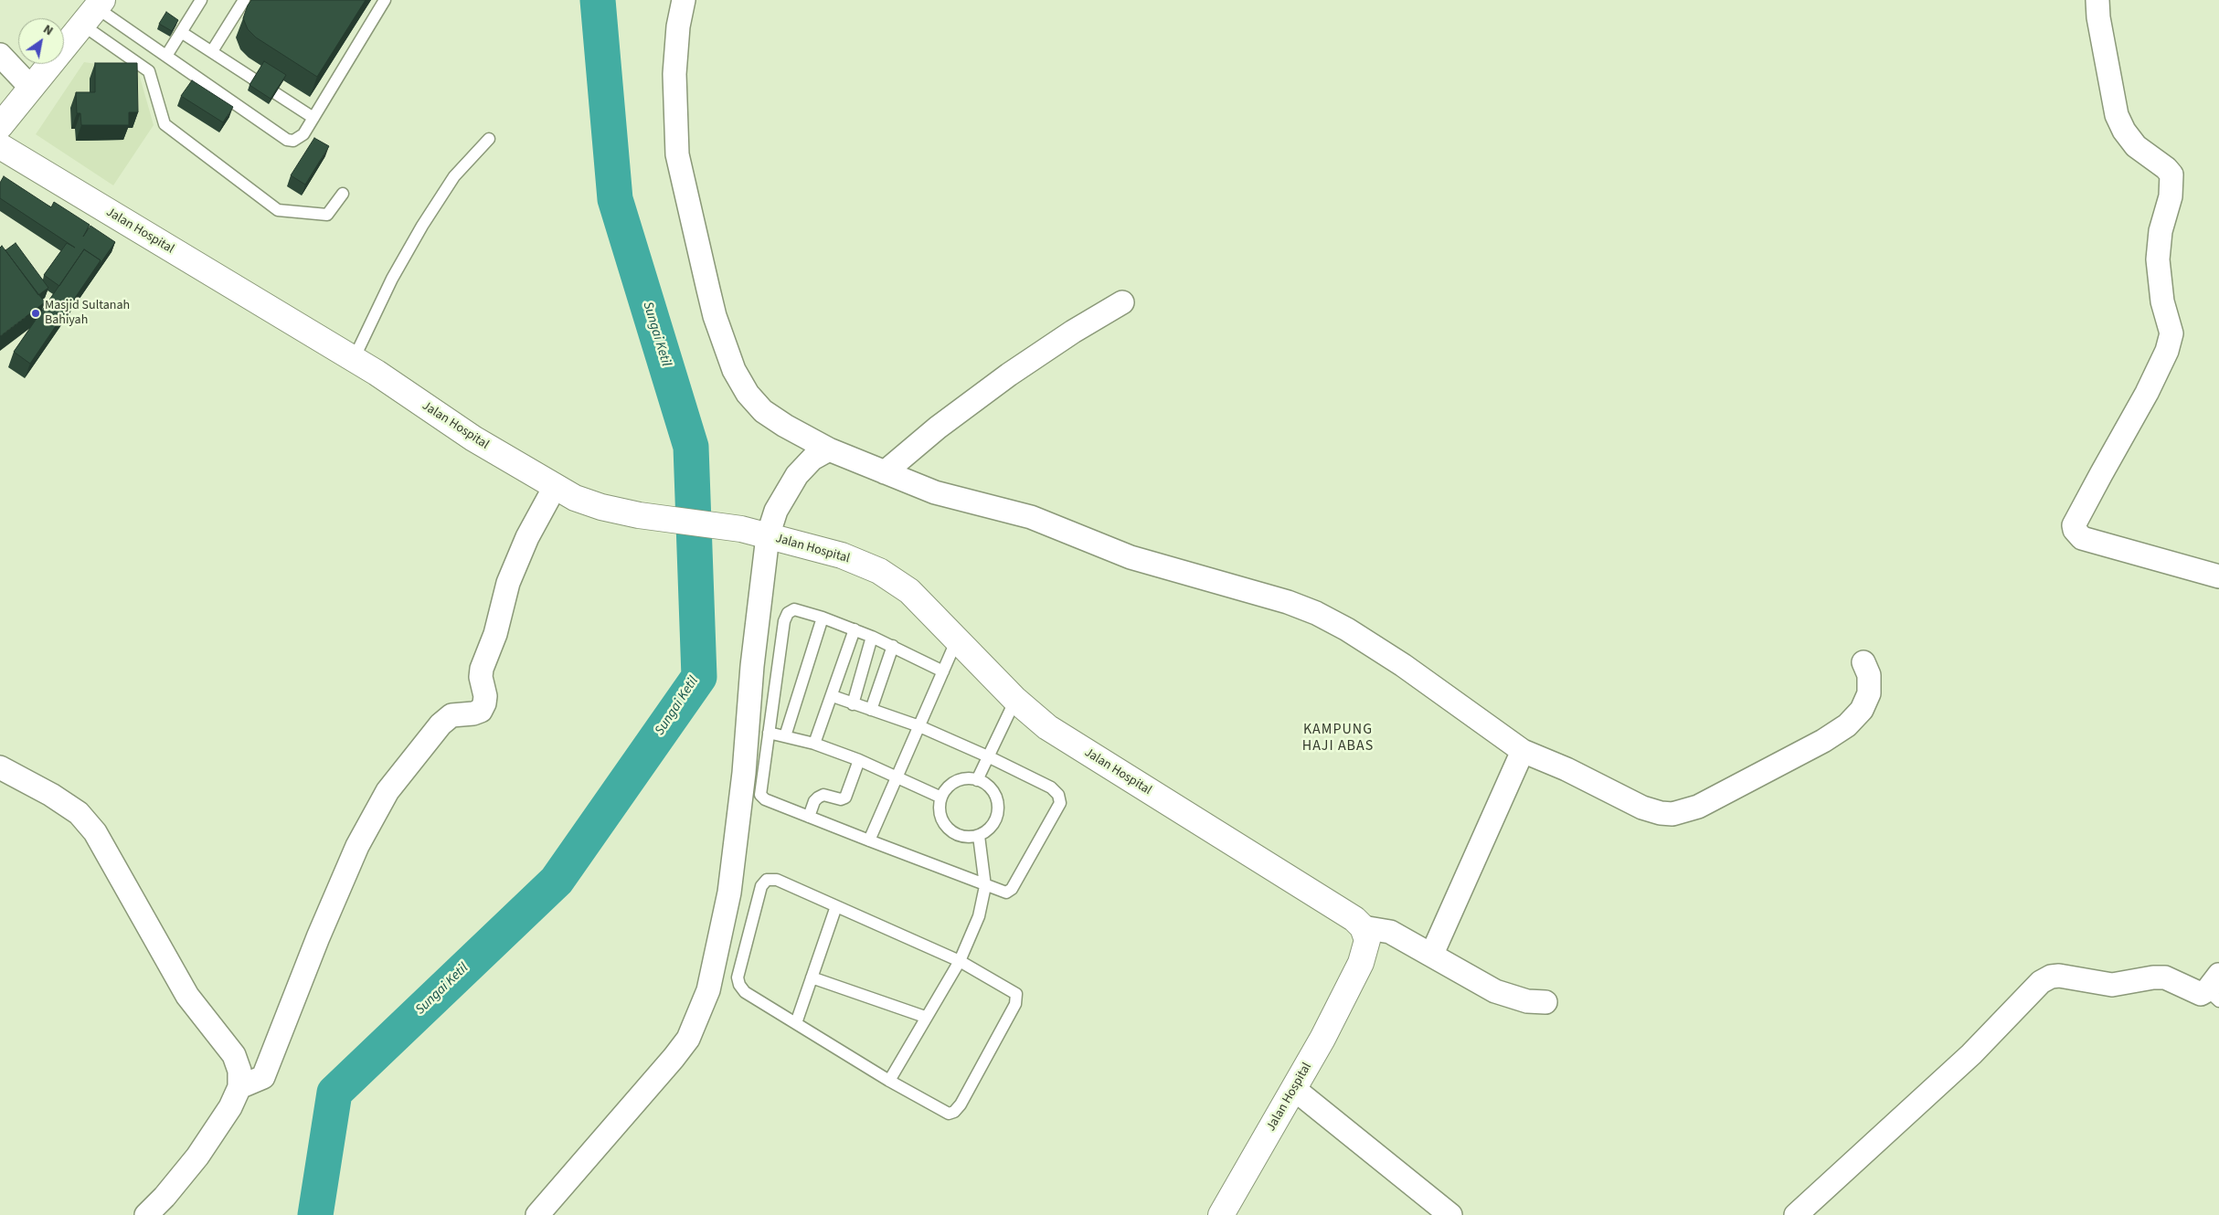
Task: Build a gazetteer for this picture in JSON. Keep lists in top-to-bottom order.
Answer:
{
  "streets": {
    "main road": ["Jalan Hospital"]
  },
  "districts": ["KAMPUNG HAJI ABAS"],
  "water": ["Sungai Ketil"],
  "places": ["Masjid Sultanah Bahiyah"],
  "north": "top right"
}
